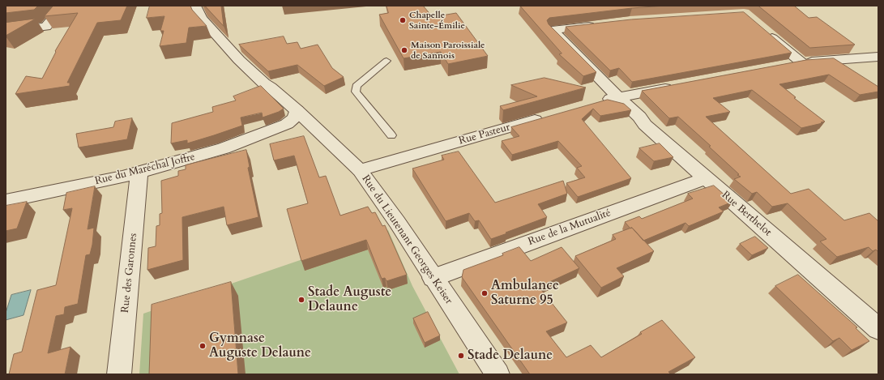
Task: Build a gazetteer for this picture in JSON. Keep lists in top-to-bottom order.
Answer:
{
  "streets": {
    "street": [
      "Rue Pasteur",
      "Rue du Maréchal Joffre",
      "Rue Berthelot",
      "Rue de la Mutualité",
      "Rue du Lieutenant Georges Keiser",
      "Rue des Garonnes"
    ]
  },
  "crossings": [
    ["Rue Pasteur", "Rue du Lieutenant Georges Keiser"],
    ["Rue du Maréchal Joffre", "Rue du Lieutenant Georges Keiser"],
    ["Rue du Maréchal Joffre", "Rue des Garonnes"],
    ["Rue Berthelot", "Rue de la Mutualité"],
    ["Rue de la Mutualité", "Rue du Lieutenant Georges Keiser"]
  ],
  "places": [
    "Chapelle Sainte-Émilie",
    "Maison Paroissiale de Sannois",
    "Ambulance Saturne 95",
    "Stade Auguste Delaune",
    "Gymnase Auguste Delaune",
    "Stade Delaune"
  ]
}
